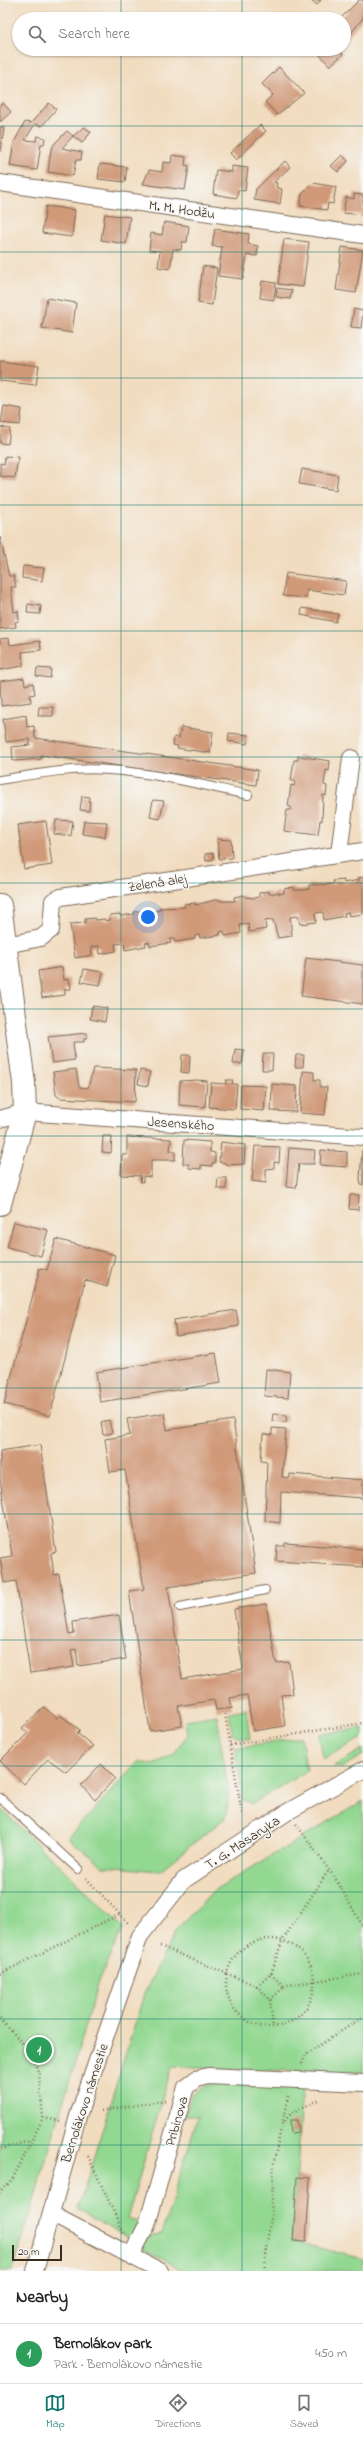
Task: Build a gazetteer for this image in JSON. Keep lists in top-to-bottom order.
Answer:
{
  "streets": {
    "street": [
      "M. M. Hodžu",
      "Zelená alej",
      "Jesenského",
      "T. G. Masaryka",
      "Bernolákovo námestie",
      "Pribinova"
    ]
  },
  "crossings": [
    ["T. G. Masaryka", "Bernolákovo námestie"]
  ],
  "scale_bar": "20 m",
  "page": {
    "search": "Search here",
    "pins": "1",
    "scale": "20 m",
    "heading": "Nearby",
    "list": [
      {
        "mark": "1",
        "name": "Bernolákov park",
        "note": "Park · Bernolákovo námestie",
        "value": "450 m"
      }
    ],
    "nav": ["Map", "Directions", "Saved"]
  }
}
